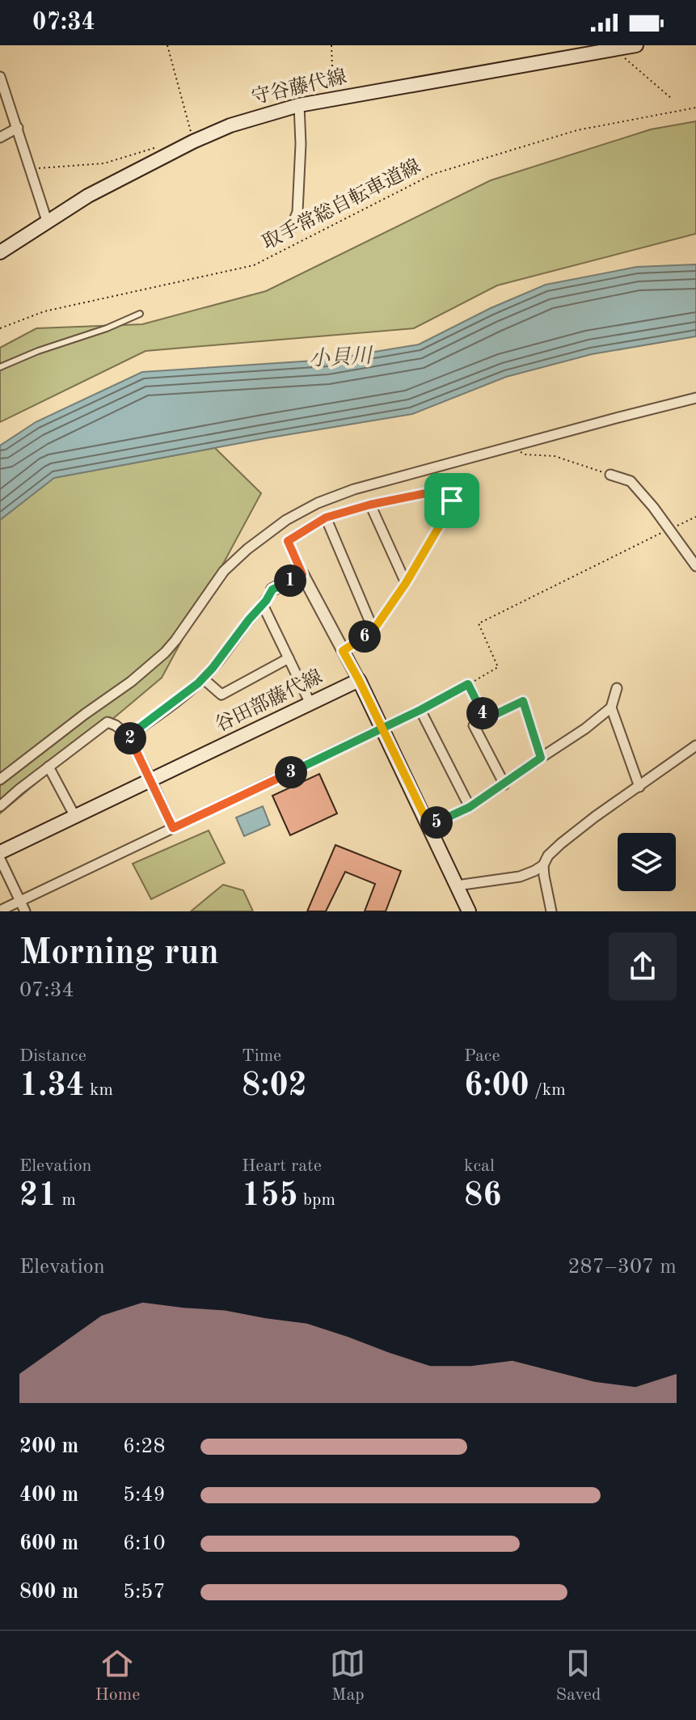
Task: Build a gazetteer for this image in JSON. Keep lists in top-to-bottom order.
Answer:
{
  "streets": {
    "main road": ["守谷藤代線", "谷田部藤代線"],
    "path": ["取手常総自転車道線"]
  },
  "water": ["小貝川"],
  "page": {
    "status": "07:34",
    "pins": [
      "1",
      "6",
      "4",
      "2",
      "3",
      "5"
    ],
    "heading": ["Morning run", "07:34"],
    "stats": [
      ["Distance", "1.34 km"],
      ["Time", "8:02"],
      ["Pace", "6:00 /km"],
      ["Elevation", "21 m"],
      ["Heart rate", "155 bpm"],
      ["kcal", "86"]
    ],
    "chart": ["Elevation", "287–307 m"],
    "list": [
      {
        "name": "200 m",
        "note": "6:28"
      },
      {
        "name": "400 m",
        "note": "5:49"
      },
      {
        "name": "600 m",
        "note": "6:10"
      },
      {
        "name": "800 m",
        "note": "5:57"
      }
    ],
    "tabs": ["Home", "Map", "Saved"]
  }
}
